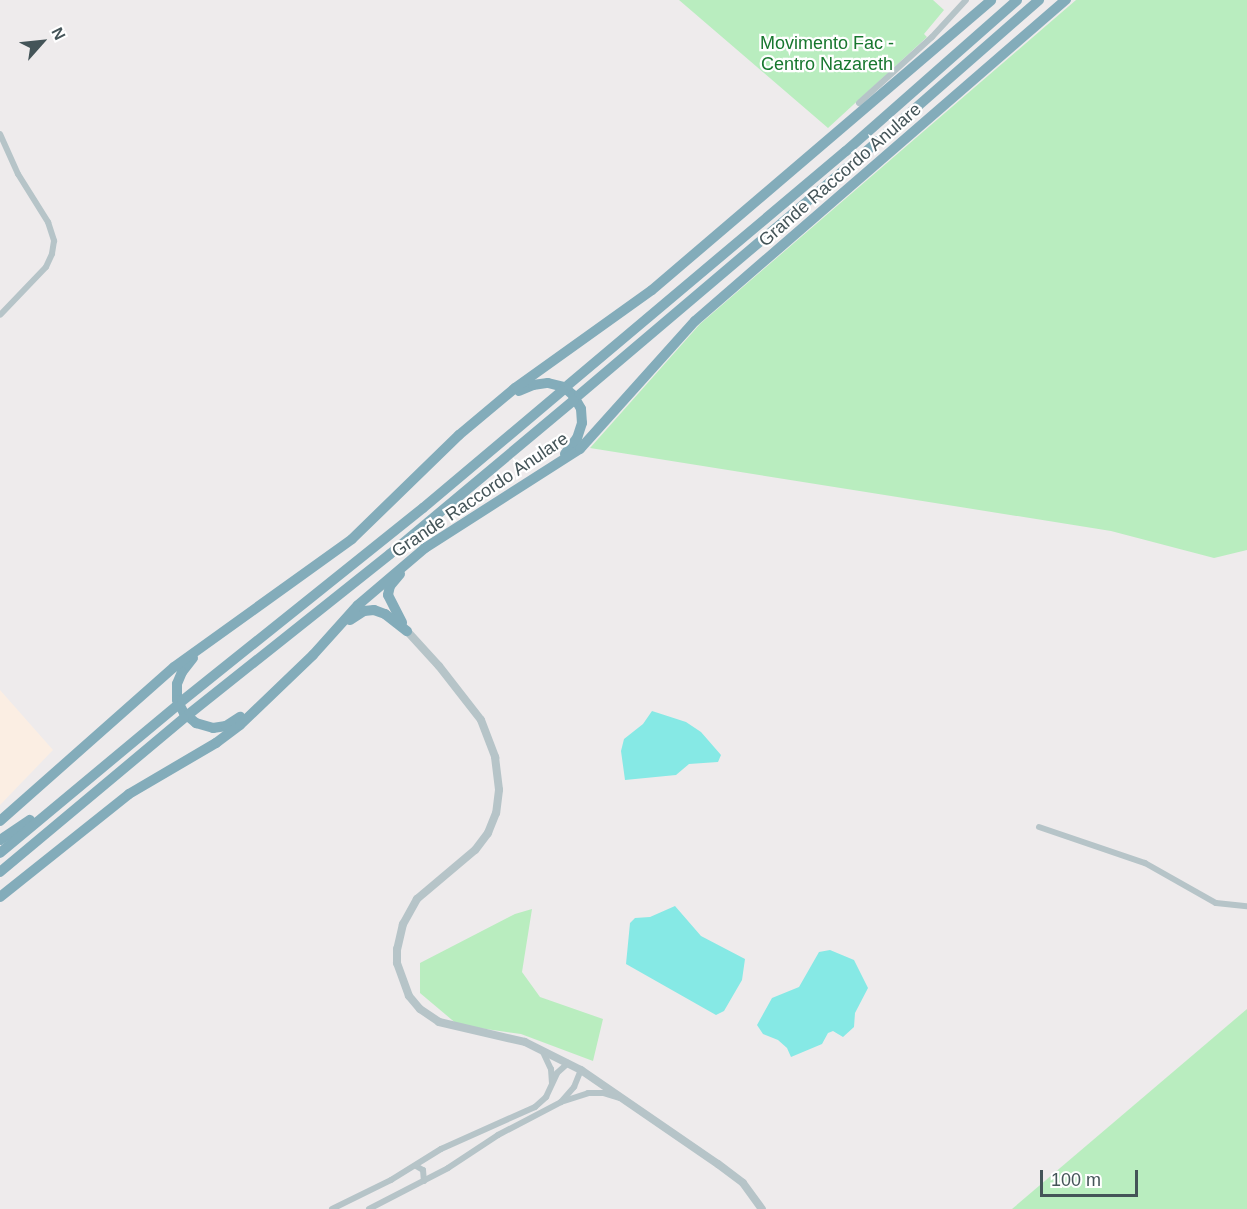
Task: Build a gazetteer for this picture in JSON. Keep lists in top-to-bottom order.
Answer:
{
  "streets": {
    "highway": ["Grande Raccordo Anulare"]
  },
  "parks": ["Movimento Fac - Centro Nazareth"],
  "scale_bar": "100 m",
  "north": "top right"
}
